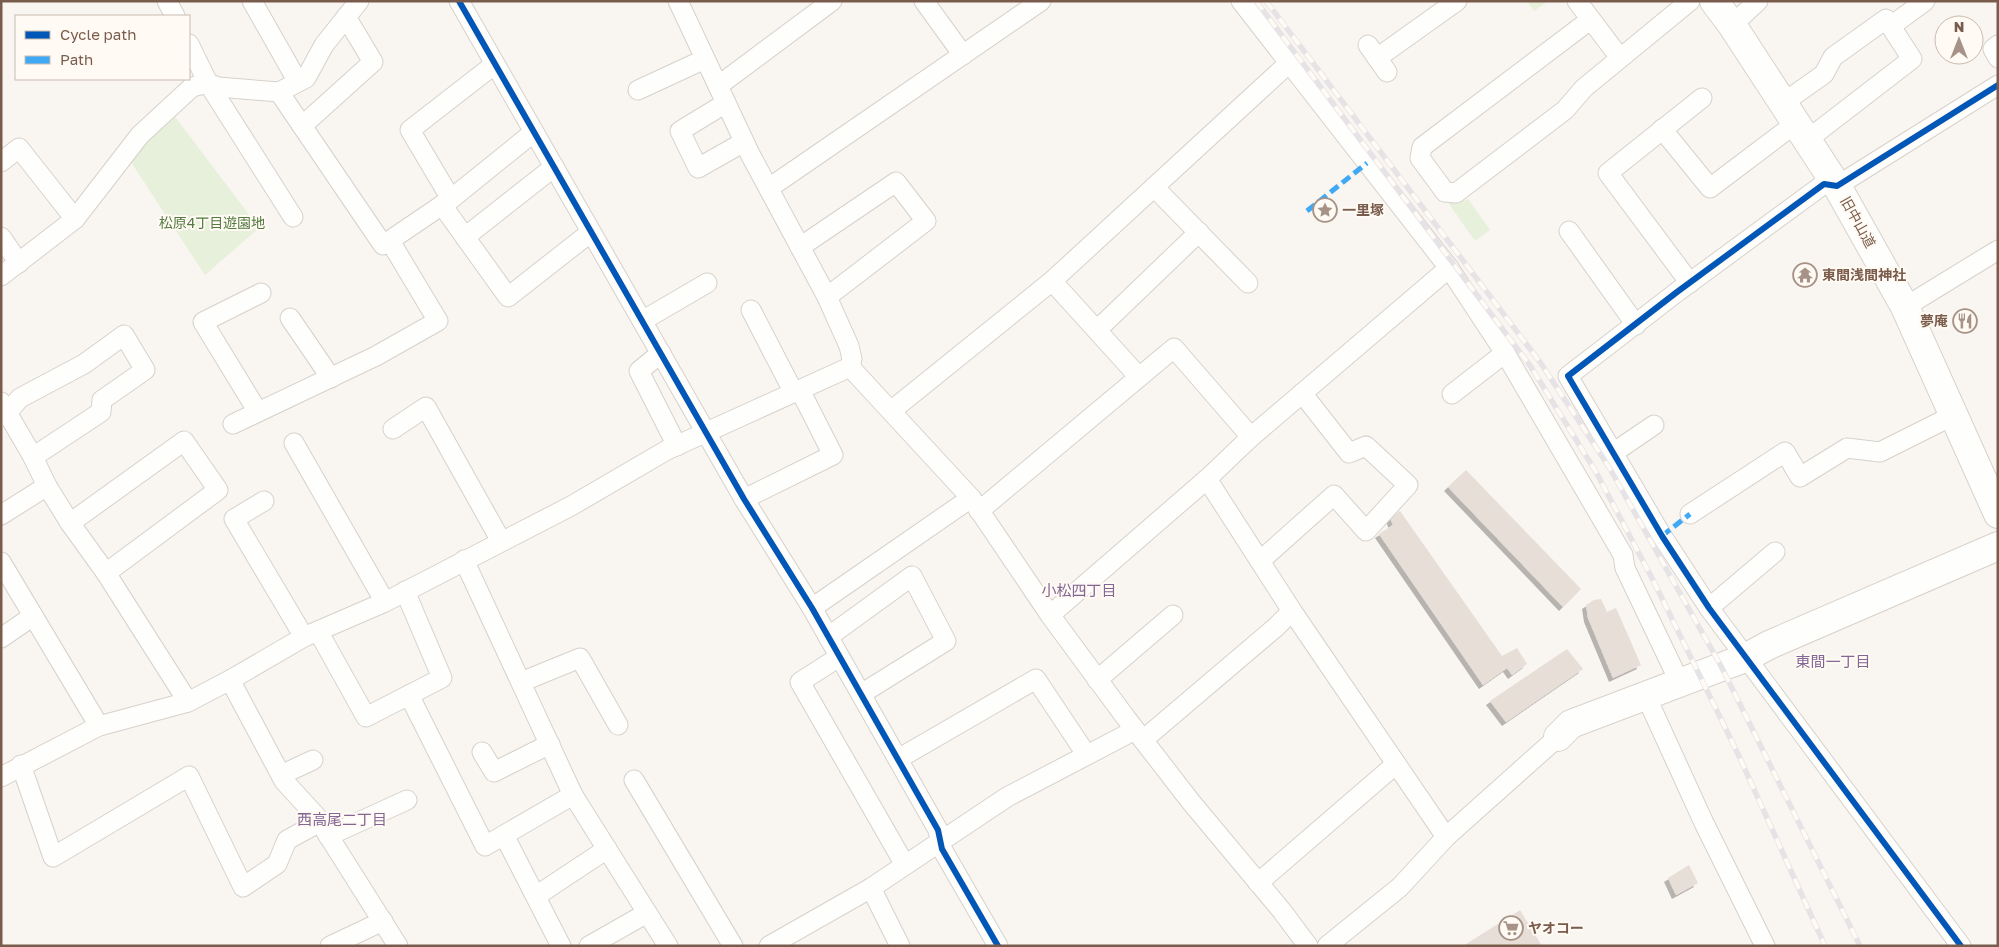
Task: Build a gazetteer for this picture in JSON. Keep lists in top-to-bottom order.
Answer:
{
  "streets": {
    "main road": ["旧中山道"]
  },
  "districts": ["小松四丁目", "東間一丁目", "西高尾二丁目"],
  "parks": ["松原4丁目遊園地"],
  "places": {
    "place": ["一里塚"],
    "temple": ["東間浅間神社"],
    "restaurant": ["夢庵"],
    "supermarket": ["ヤオコー"]
  },
  "legend": ["Cycle path", "Path"],
  "north": "top"
}
